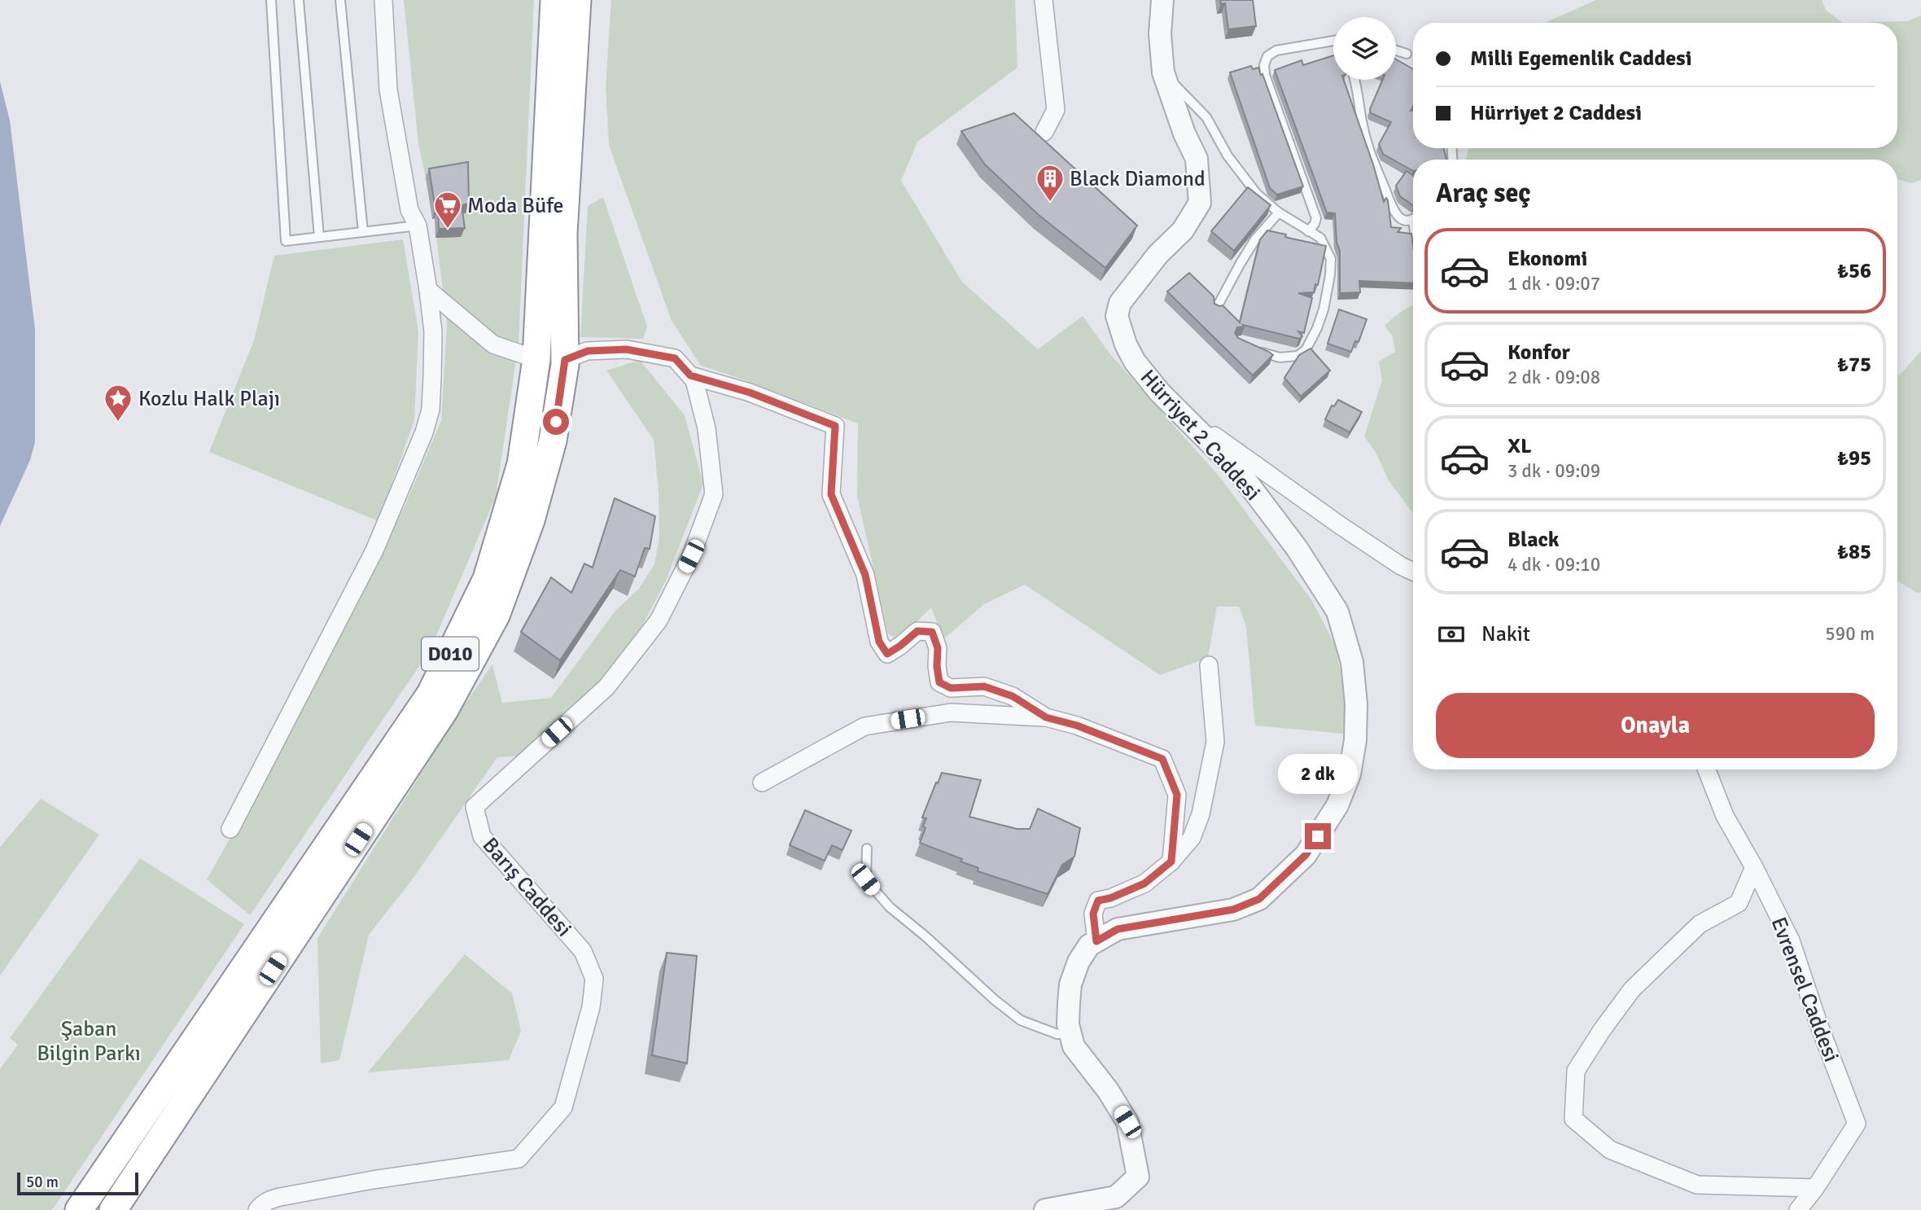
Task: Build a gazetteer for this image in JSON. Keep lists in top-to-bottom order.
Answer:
{
  "streets": {
    "highway": ["D010"],
    "street": ["Hürriyet 2 Caddesi", "Barış Caddesi", "Evrensel Caddesi"]
  },
  "crossings": [
    ["D010", "Barış Caddesi"]
  ],
  "parks": ["Şaban Bilgin Parkı"],
  "places": {
    "building": ["Black Diamond"],
    "supermarket": ["Moda Büfe"],
    "place": ["Kozlu Halk Plajı"]
  },
  "scale_bar": "50 m",
  "page": {
    "banner": ["Milli Egemenlik Caddesi", "Hürriyet 2 Caddesi"],
    "heading": "Araç seç",
    "list": [
      {
        "name": "Ekonomi",
        "note": "1 dk · 09:07",
        "value": "₺56"
      },
      {
        "name": "Konfor",
        "note": "2 dk · 09:08",
        "value": "₺75"
      },
      {
        "name": "XL",
        "note": "3 dk · 09:09",
        "value": "₺95"
      },
      {
        "name": "Black",
        "note": "4 dk · 09:10",
        "value": "₺85"
      }
    ],
    "pay": ["Nakit", "590 m"],
    "buttons": "Onayla",
    "bubble": "2 dk",
    "scale": "50 m"
  }
}
